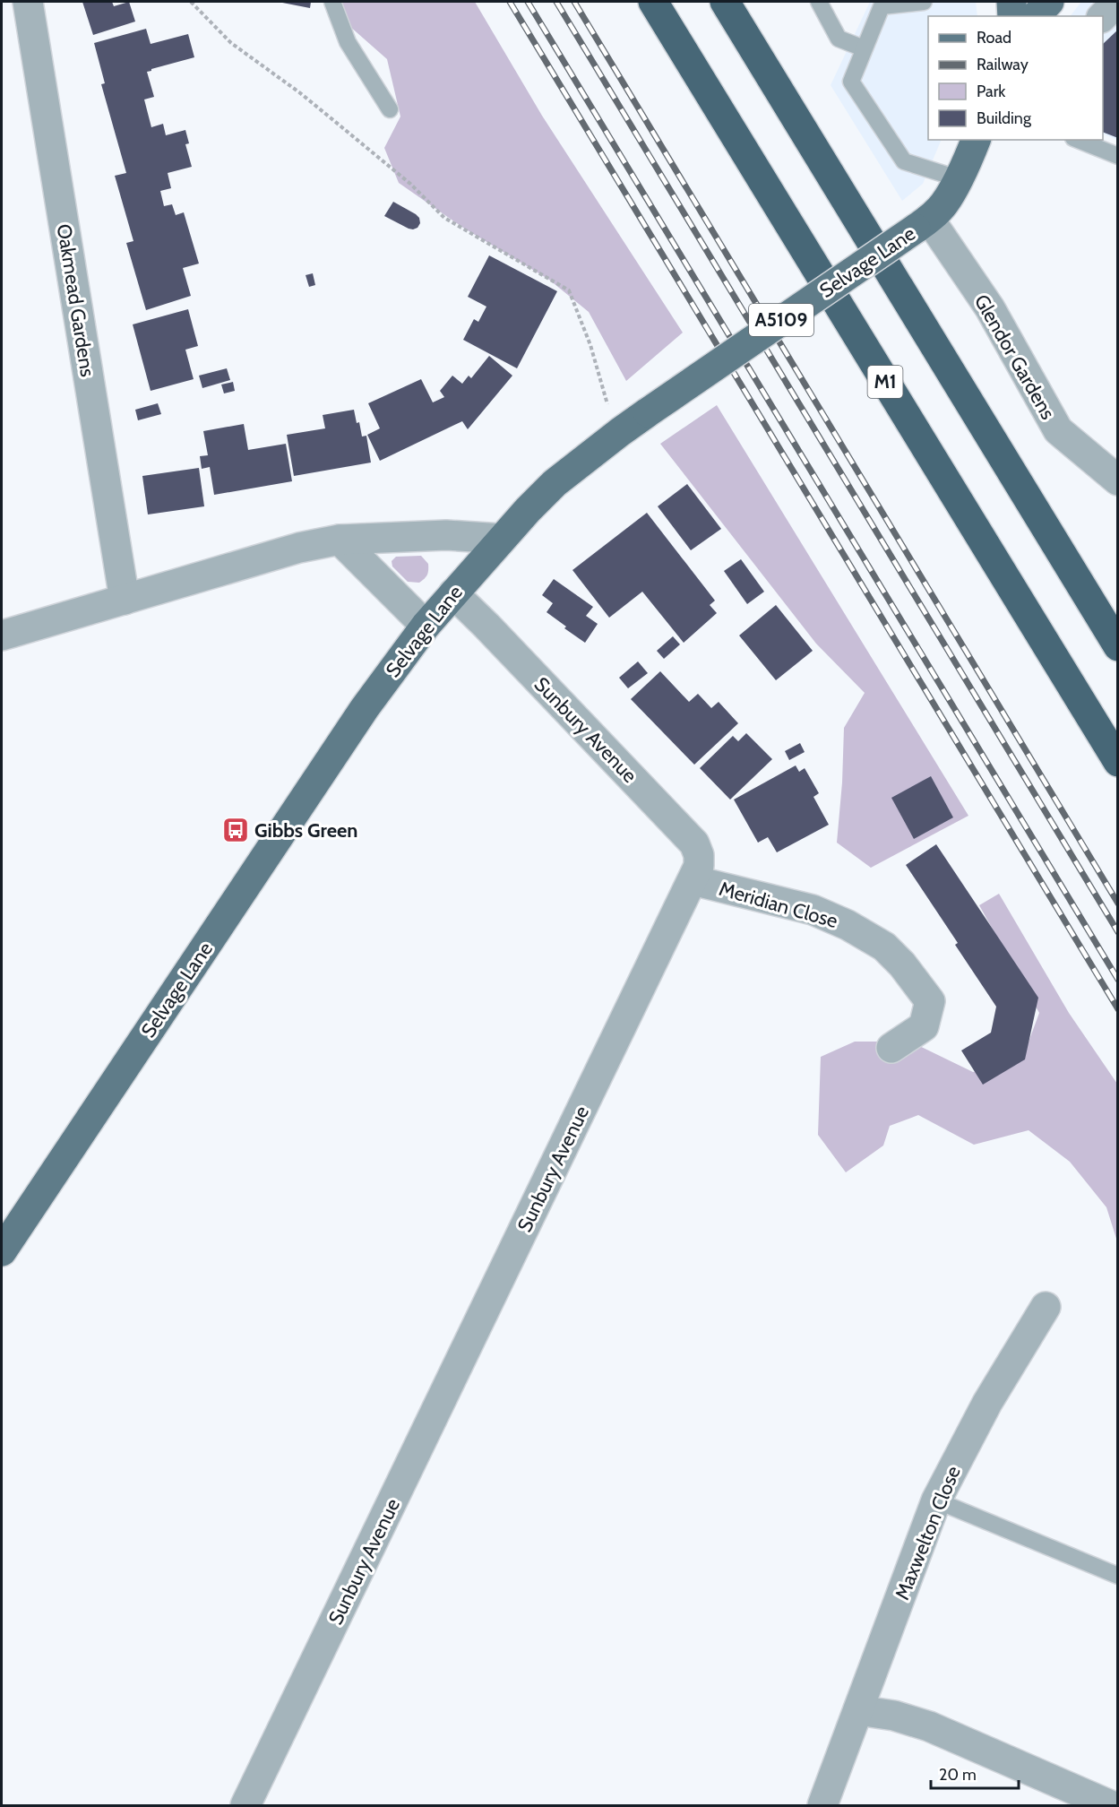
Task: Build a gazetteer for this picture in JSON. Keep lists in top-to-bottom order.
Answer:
{
  "streets": {
    "highway": ["M1"],
    "main road": ["Selvage Lane", "A5109"],
    "street": [
      "Oakmead Gardens",
      "Glendor Gardens",
      "Sunbury Avenue",
      "Meridian Close",
      "Maxwelton Close"
    ]
  },
  "crossings": [
    ["Selvage Lane", "Glendor Gardens"],
    ["Selvage Lane", "Sunbury Avenue"],
    ["Sunbury Avenue", "Meridian Close"]
  ],
  "places": {
    "bus stop": ["Gibbs Green"]
  },
  "legend": [
    "Road",
    "Railway",
    "Park",
    "Building"
  ],
  "scale_bar": "20 m"
}
